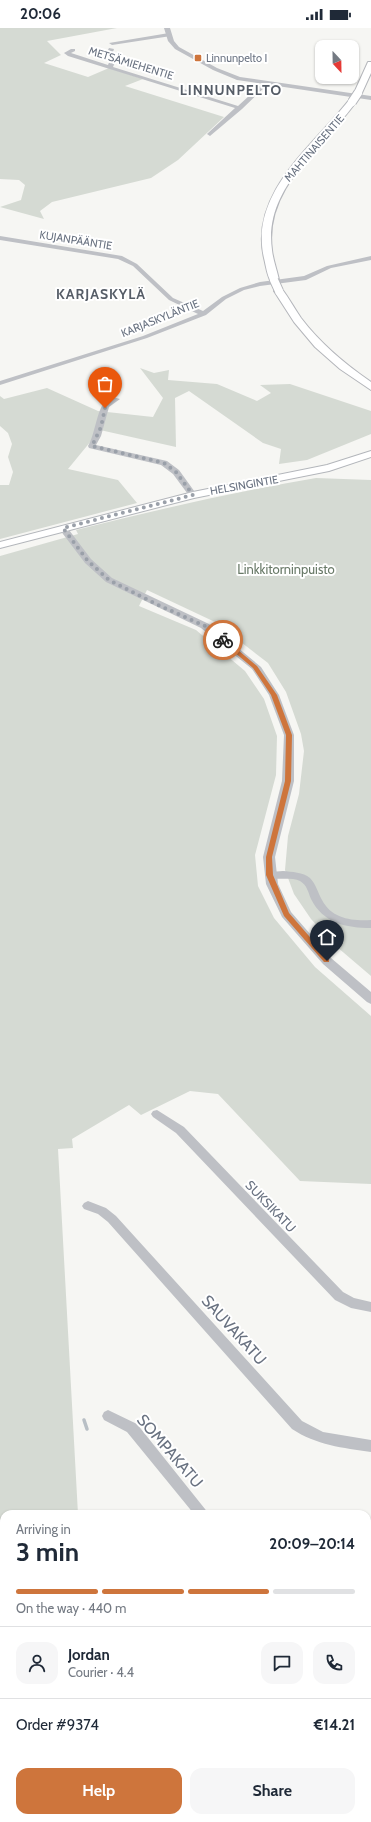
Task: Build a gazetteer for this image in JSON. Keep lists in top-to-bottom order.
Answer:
{
  "streets": {
    "main road": ["MAHTINAISENTIE", "HELSINGINTIE"],
    "street": [
      "METSÄMIEHENTIE",
      "KUJANPÄÄNTIE",
      "KARJASKYLÄNTIE",
      "SUKSIKATU",
      "SAUVAKATU",
      "SOMPAKATU"
    ]
  },
  "crossings": [
    ["KUJANPÄÄNTIE", "KARJASKYLÄNTIE"]
  ],
  "districts": ["LINNUNPELTO", "KARJASKYLÄ"],
  "parks": ["Linkkitorninpuisto"],
  "places": {
    "transit": ["Linnunpelto I"]
  },
  "north": "bottom",
  "page": {
    "status": "20:06",
    "heading": ["3 min", "Arriving in", "20:09–20:14"],
    "panel": [
      "Jordan",
      "Courier · 4.4",
      "Order #9374",
      "€14.21"
    ],
    "bar": "On the way · 440 m",
    "buttons": ["Help", "Share"]
  }
}
